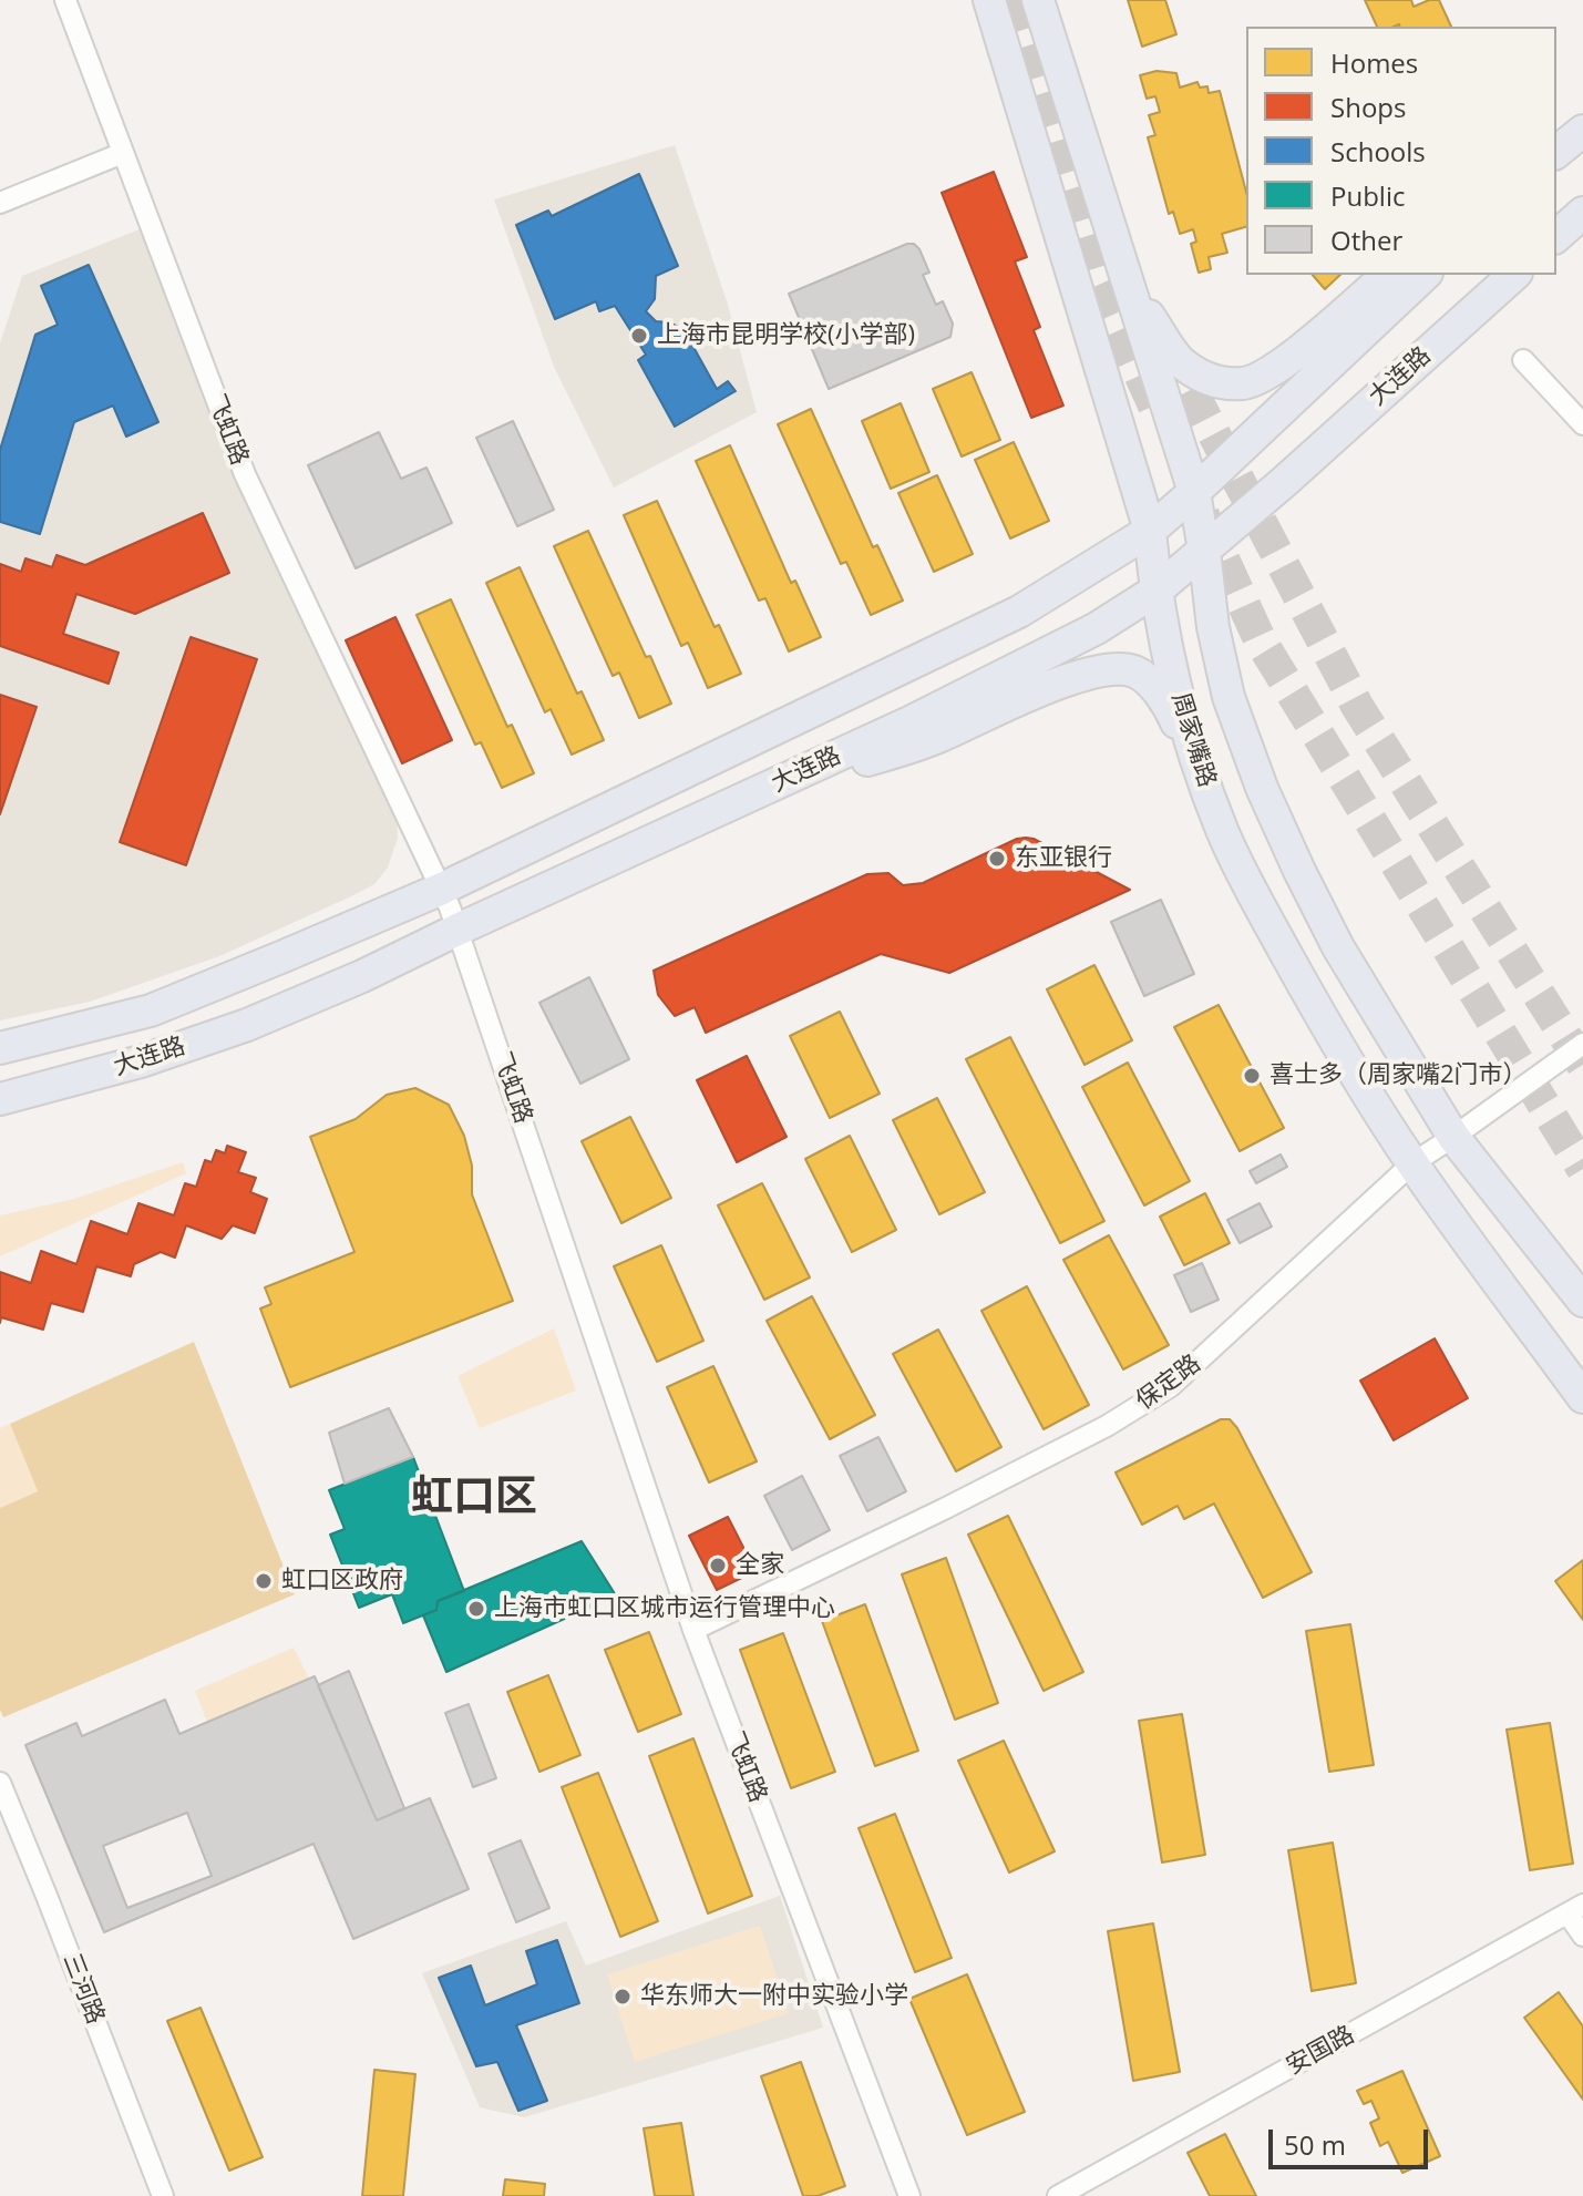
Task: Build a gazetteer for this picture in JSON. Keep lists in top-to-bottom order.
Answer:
{
  "streets": {
    "main road": ["大连路", "周家嘴路"],
    "street": [
      "飞虹路",
      "保定路",
      "三河路",
      "安国路"
    ]
  },
  "crossings": [
    ["大连路", "飞虹路"],
    ["大连路", "周家嘴路"],
    ["飞虹路", "保定路"],
    ["周家嘴路", "保定路"]
  ],
  "districts": ["虹口区"],
  "places": [
    "上海市昆明学校(小学部)",
    "东亚银行",
    "喜士多（周家嘴2门市）",
    "全家",
    "虹口区政府",
    "上海市虹口区城市运行管理中心",
    "华东师大一附中实验小学"
  ],
  "legend": [
    "Homes",
    "Shops",
    "Schools",
    "Public",
    "Other"
  ],
  "scale_bar": "50 m"
}
